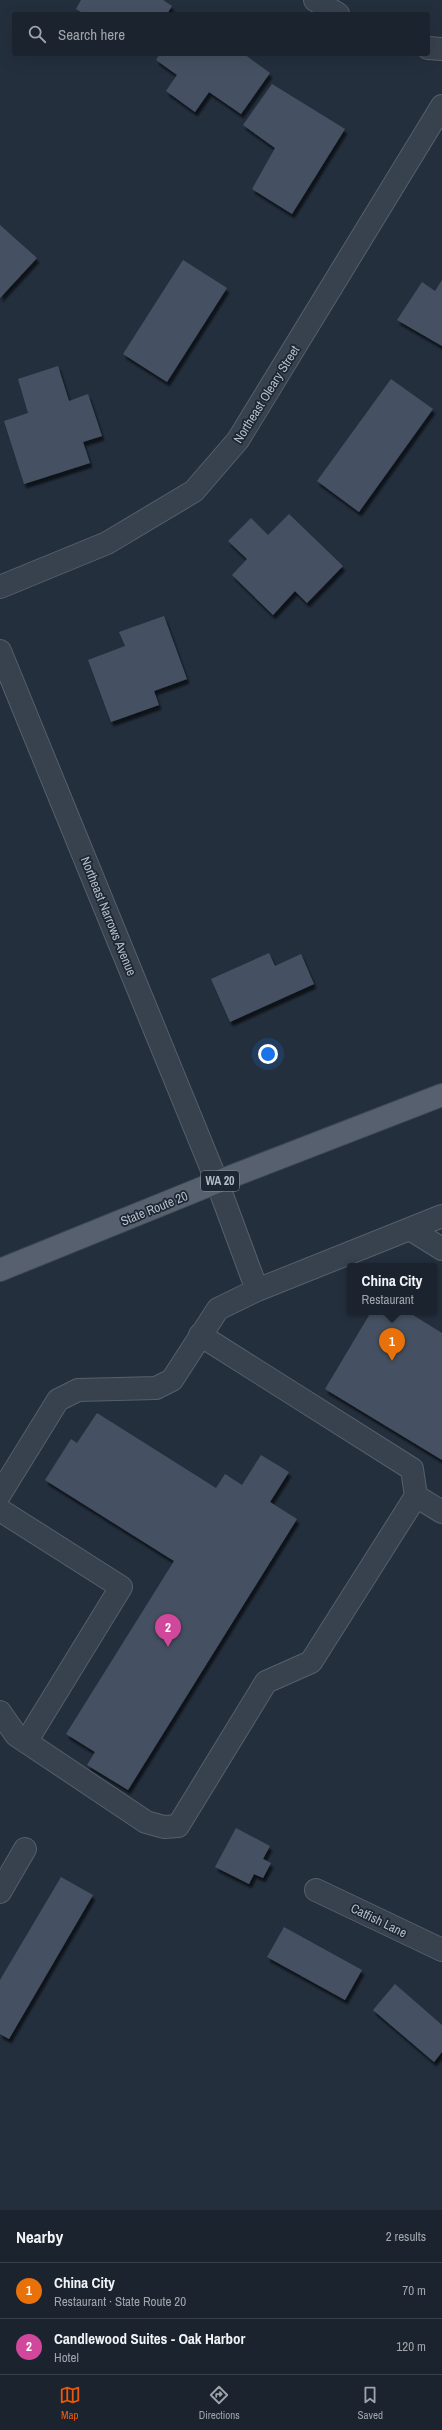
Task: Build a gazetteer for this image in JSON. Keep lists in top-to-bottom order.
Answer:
{
  "streets": {
    "main road": ["WA 20", "State Route 20"],
    "street": ["Northeast Oleary Street", "Northeast Narrows Avenue", "Catfish Lane"]
  },
  "crossings": [
    ["Northeast Narrows Avenue", "State Route 20"]
  ],
  "page": {
    "search": "Search here",
    "popup": ["China City", "Restaurant"],
    "pins": ["1", "2"],
    "heading": ["Nearby", "2 results"],
    "list": [
      {
        "mark": "1",
        "name": "China City",
        "note": "Restaurant · State Route 20",
        "value": "70 m"
      },
      {
        "mark": "2",
        "name": "Candlewood Suites - Oak Harbor",
        "note": "Hotel",
        "value": "120 m"
      }
    ],
    "nav": ["Map", "Directions", "Saved"]
  }
}
